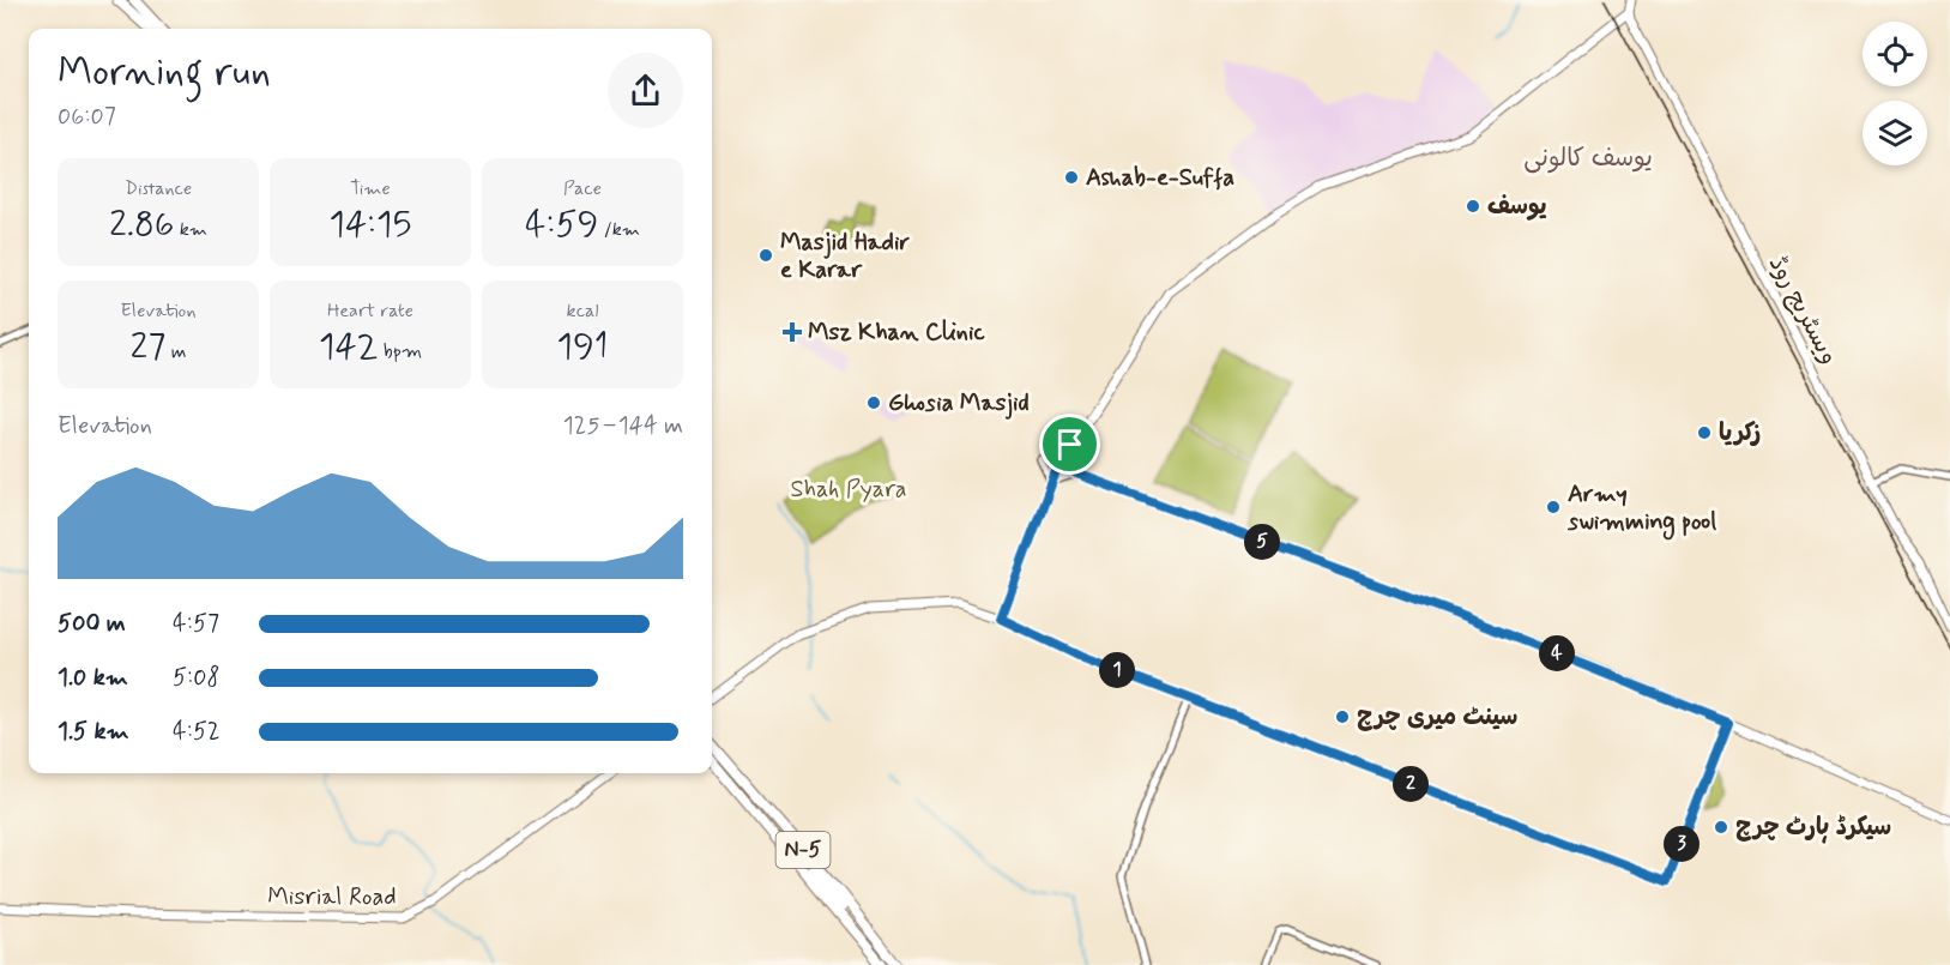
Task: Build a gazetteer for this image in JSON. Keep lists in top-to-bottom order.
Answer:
{
  "streets": {
    "highway": ["N-5"],
    "main road": ["ویسٹریج روڈ", "Misrial Road"]
  },
  "districts": ["یوسف کالونی"],
  "parks": ["Shah Pyara"],
  "places": {
    "other": [
      "Ashab-e-Suffa",
      "یوسف",
      "Masjid Hadir e Karar",
      "Ghosia Masjid",
      "زکریا",
      "Army swimming pool",
      "سینٹ میری چرچ",
      "سیکرڈ ہارٹ چرچ"
    ],
    "health": ["Msz Khan Clinic"]
  },
  "page": {
    "heading": ["Morning run", "06:07"],
    "stats": [
      ["Distance", "2.86 km"],
      ["Time", "14:15"],
      ["Pace", "4:59 /km"],
      ["Elevation", "27 m"],
      ["Heart rate", "142 bpm"],
      ["kcal", "191"]
    ],
    "chart": ["Elevation", "125–144 m"],
    "pins": [
      "5",
      "4",
      "1",
      "2",
      "3"
    ],
    "list": [
      {
        "name": "500 m",
        "note": "4:57"
      },
      {
        "name": "1.0 km",
        "note": "5:08"
      },
      {
        "name": "1.5 km",
        "note": "4:52"
      }
    ]
  }
}
